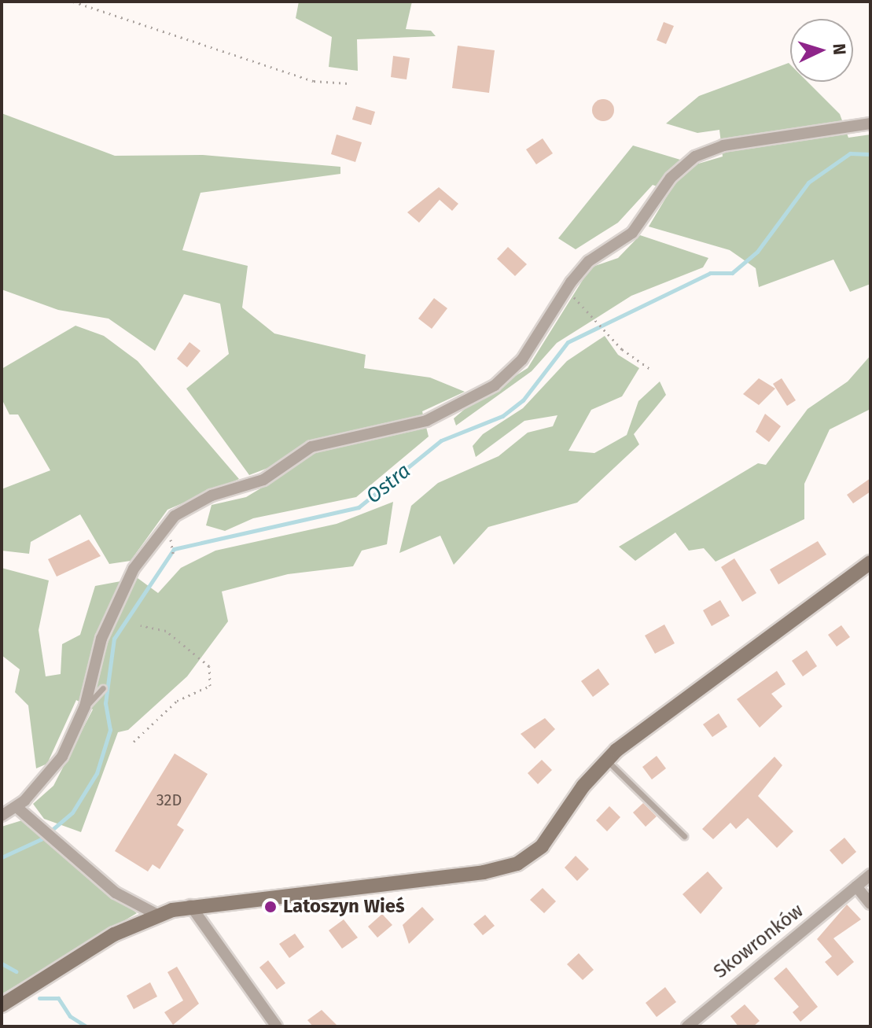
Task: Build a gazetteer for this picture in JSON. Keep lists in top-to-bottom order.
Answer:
{
  "streets": {
    "street": ["Skowronków"]
  },
  "water": ["Ostra"],
  "places": ["Latoszyn Wieś"],
  "house_numbers": ["32D"],
  "north": "right"
}
